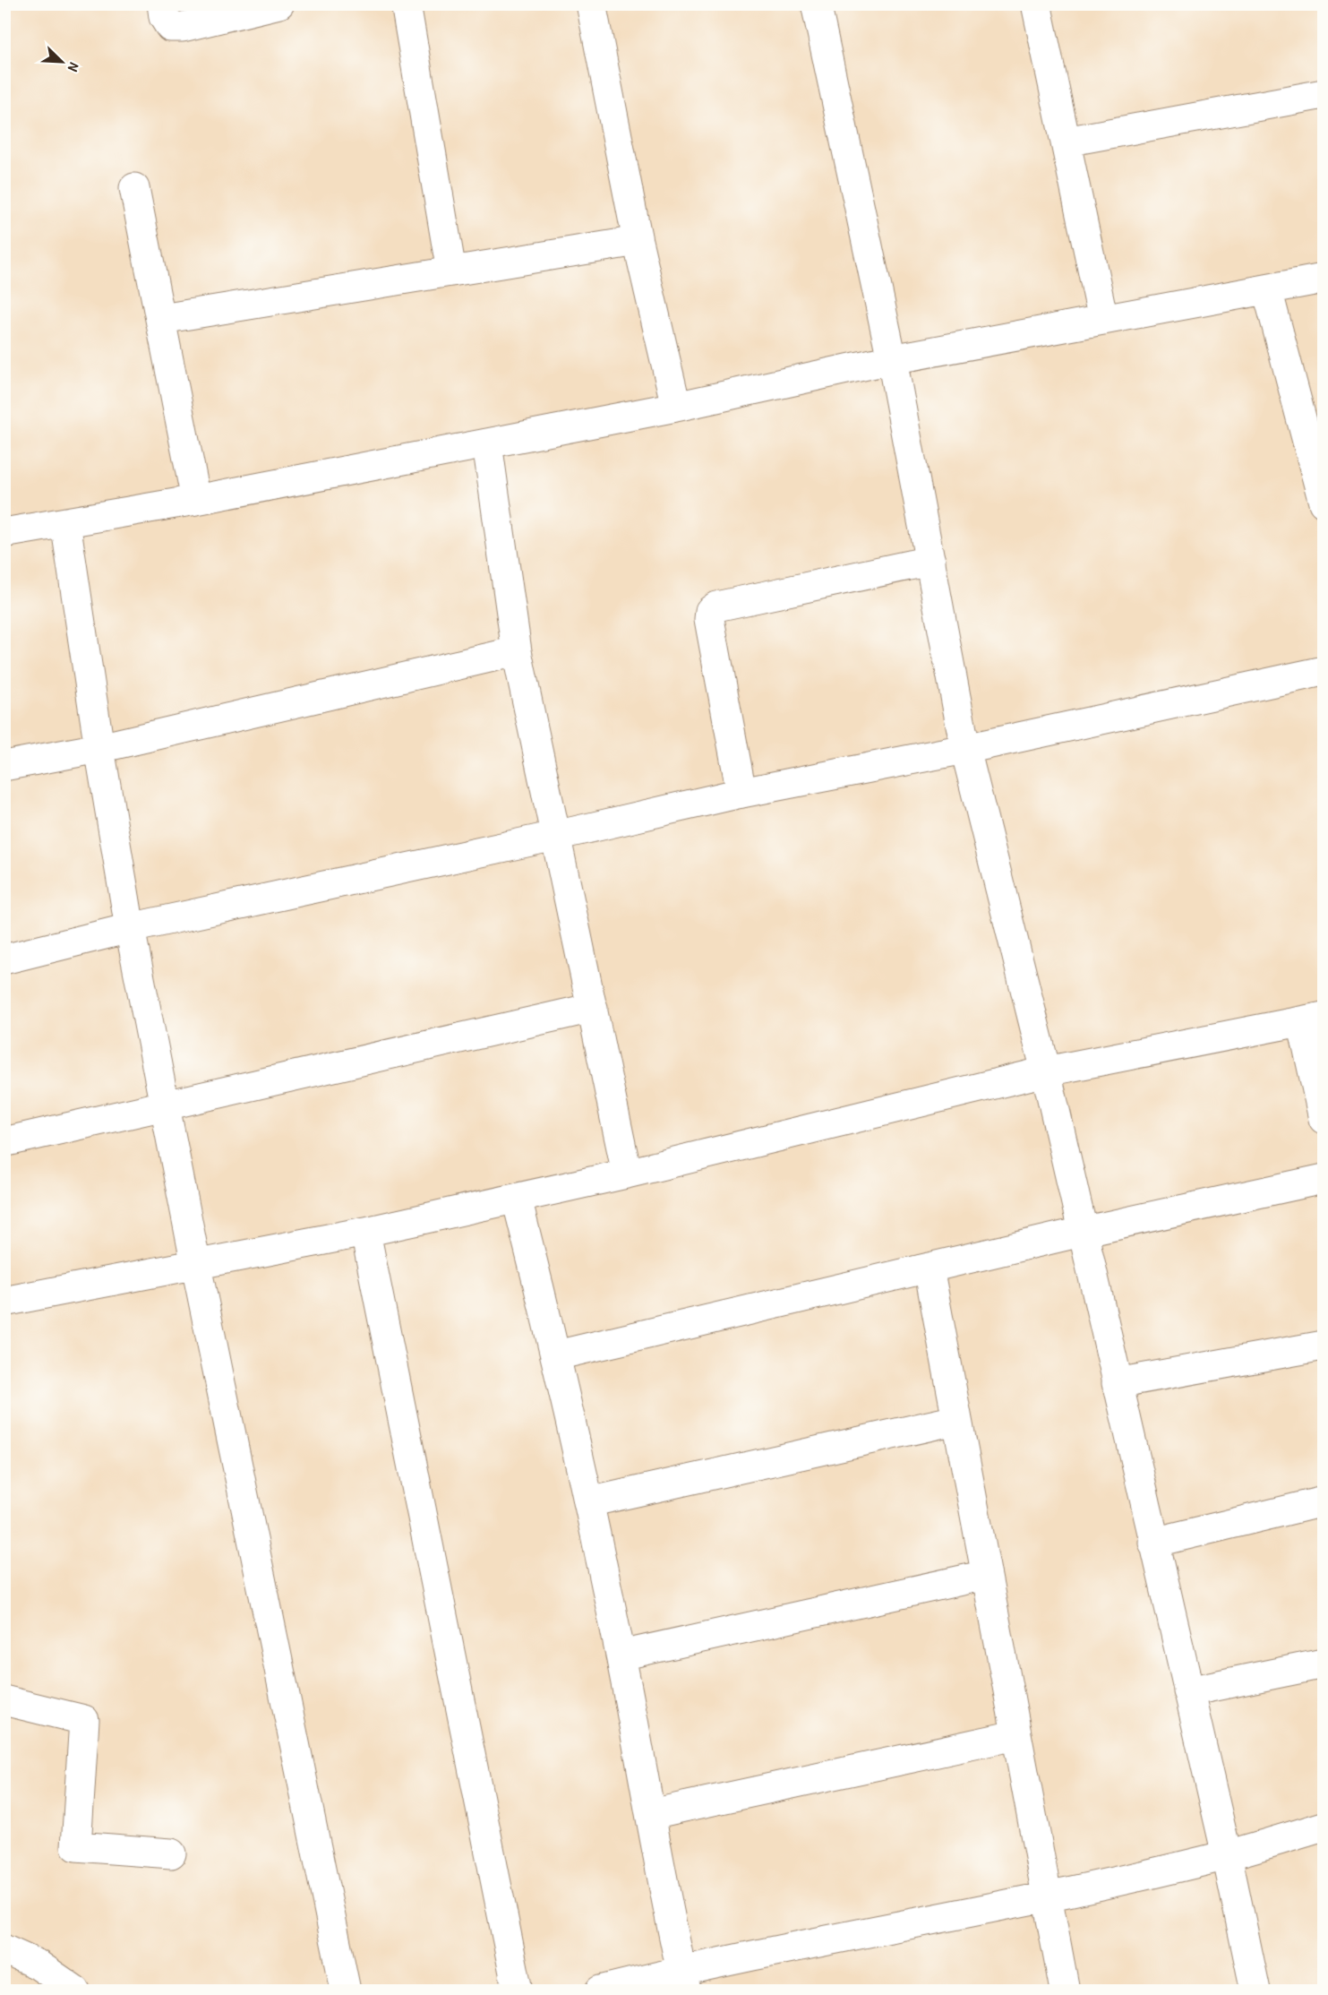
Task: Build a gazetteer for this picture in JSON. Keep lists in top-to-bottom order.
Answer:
{
  "north": "bottom right"
}
